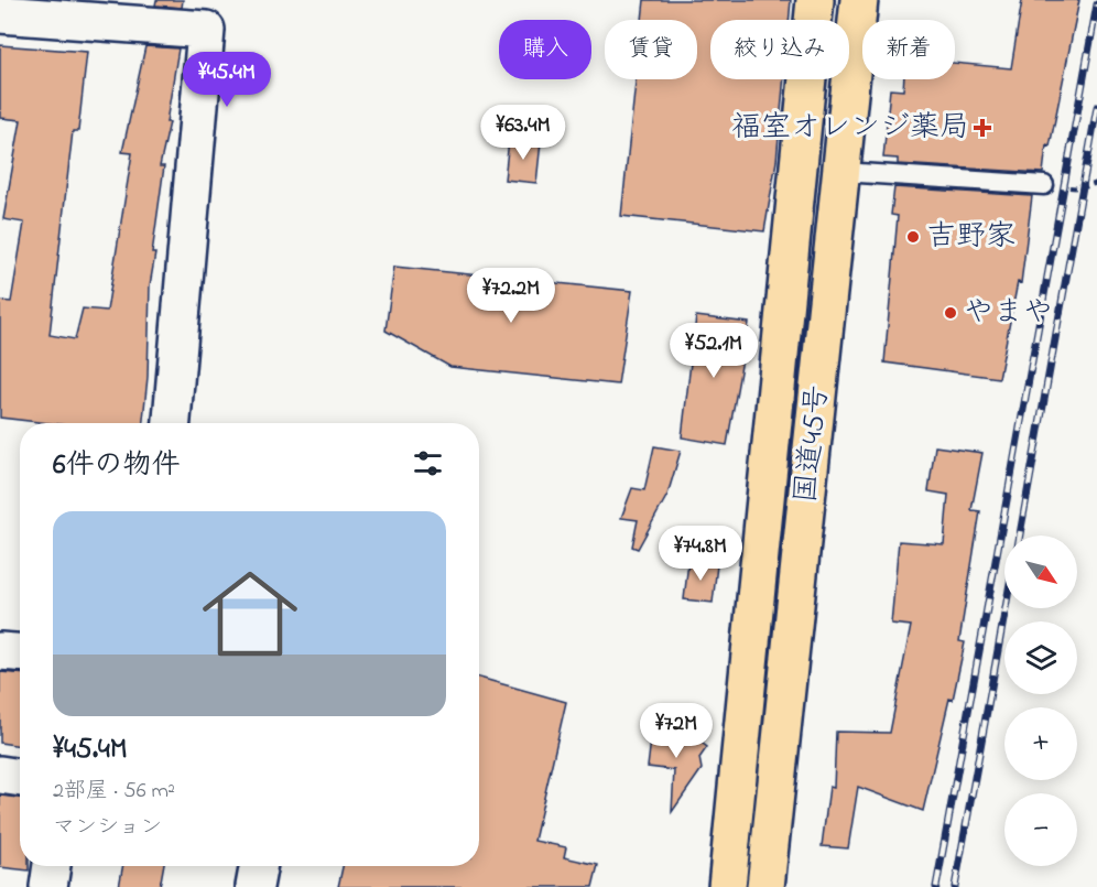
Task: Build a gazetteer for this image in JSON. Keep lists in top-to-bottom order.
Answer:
{
  "streets": {
    "highway": ["国道45号"]
  },
  "places": {
    "health": ["福室オレンジ薬局"],
    "other": ["吉野家", "やまや"]
  },
  "north": "bottom right",
  "page": {
    "chip": [
      "購入",
      "賃貸",
      "絞り込み",
      "新着"
    ],
    "price": [
      "¥45.4M",
      "¥63.4M",
      "¥72.2M",
      "¥52.1M",
      "¥74.8M",
      "¥72M"
    ],
    "heading": "6件の物件",
    "list": [
      {
        "name": "¥45.4M",
        "note": "2部屋 · 56 m² · マンション"
      }
    ],
    "map_buttons": ["+", "−"]
  }
}
